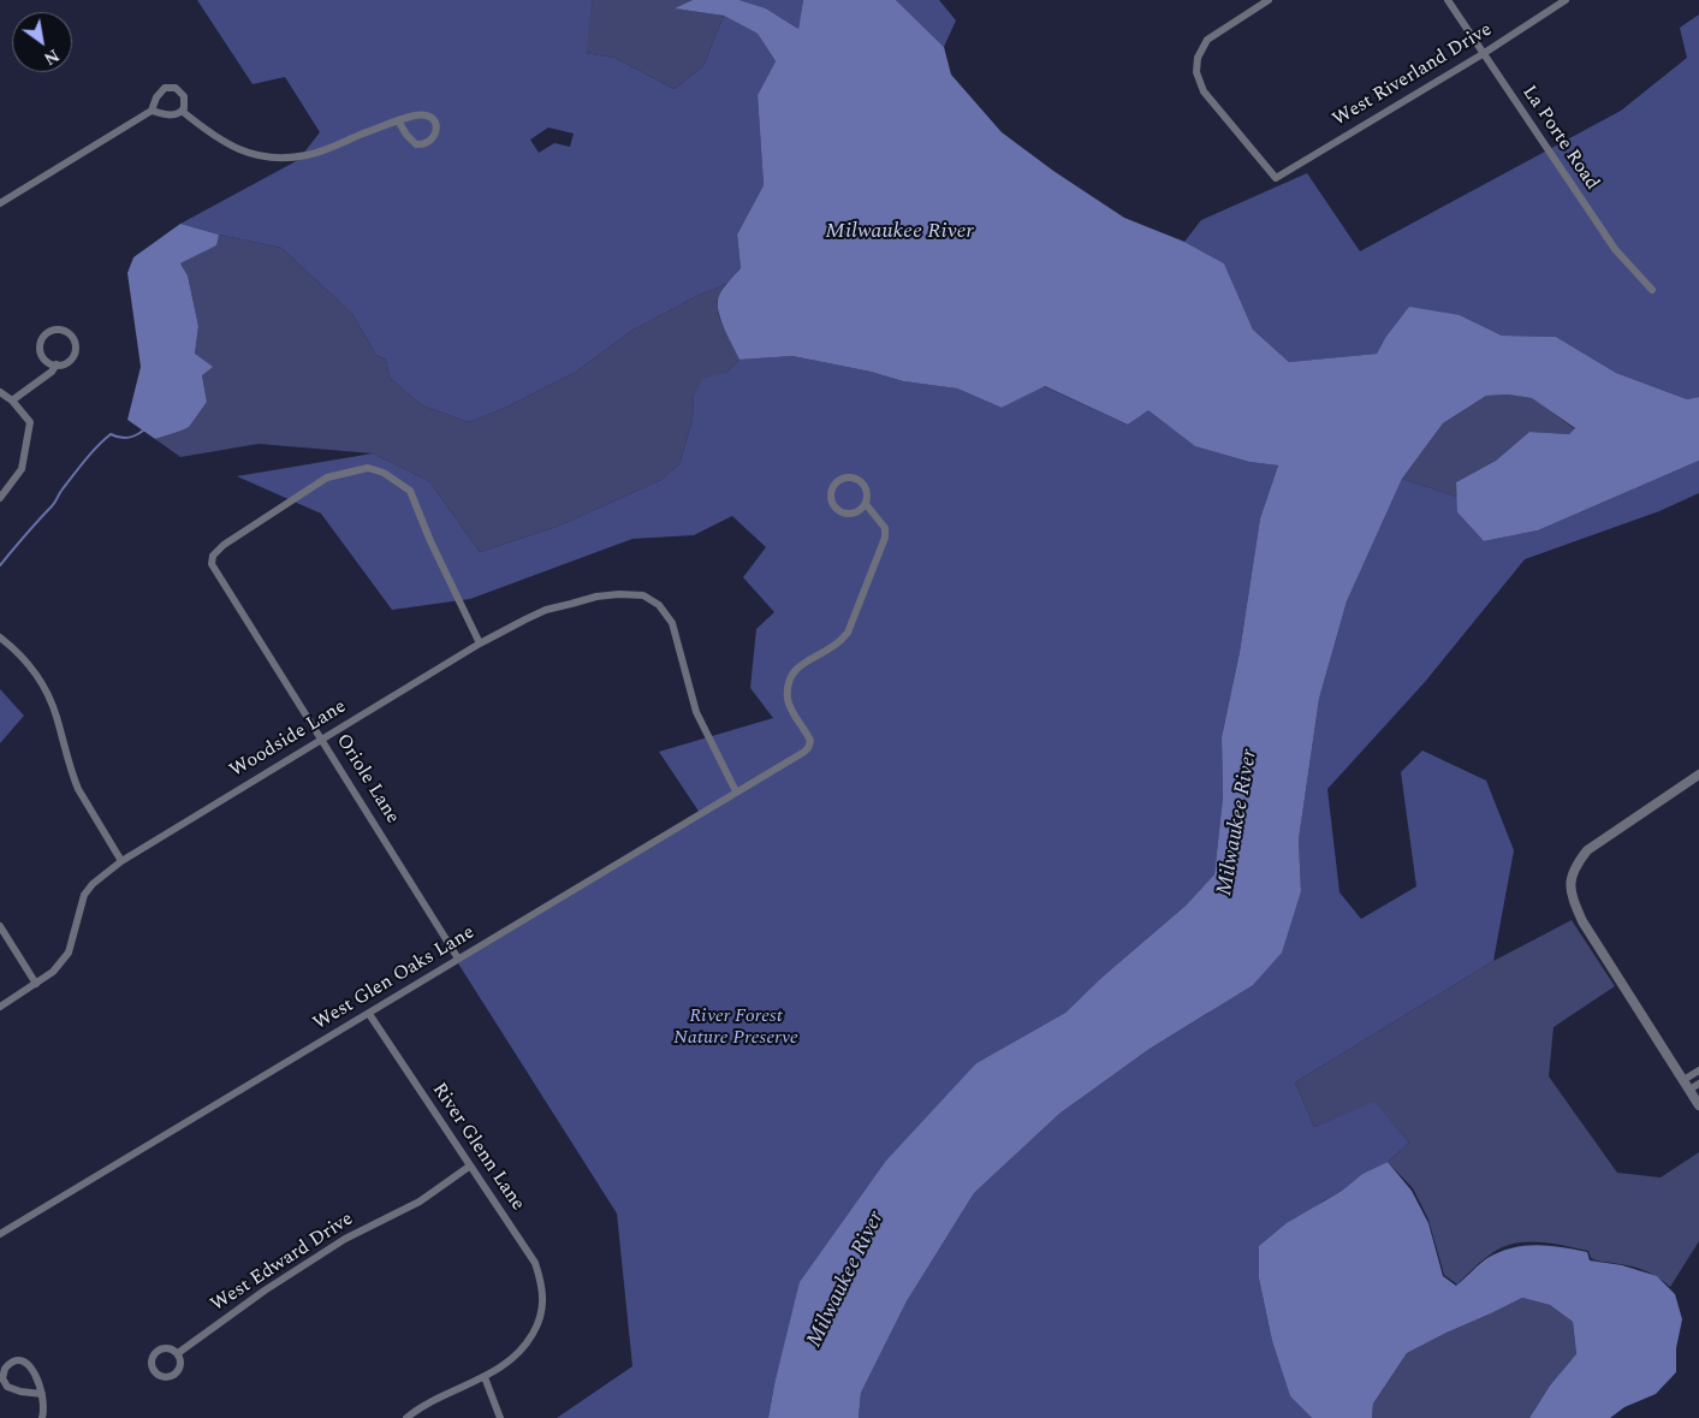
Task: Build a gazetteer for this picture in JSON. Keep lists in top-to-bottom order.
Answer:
{
  "streets": {
    "street": [
      "West Riverland Drive",
      "La Porte Road",
      "Woodside Lane",
      "Oriole Lane",
      "West Glen Oaks Lane",
      "River Glenn Lane",
      "West Edward Drive"
    ]
  },
  "crossings": [
    ["West Riverland Drive", "La Porte Road"],
    ["Woodside Lane", "Oriole Lane"],
    ["Woodside Lane", "West Glen Oaks Lane"],
    ["Oriole Lane", "West Glen Oaks Lane"],
    ["West Glen Oaks Lane", "River Glenn Lane"],
    ["River Glenn Lane", "West Edward Drive"]
  ],
  "water": ["Milwaukee River"],
  "parks": ["River Forest Nature Preserve"],
  "north": "bottom right"
}
